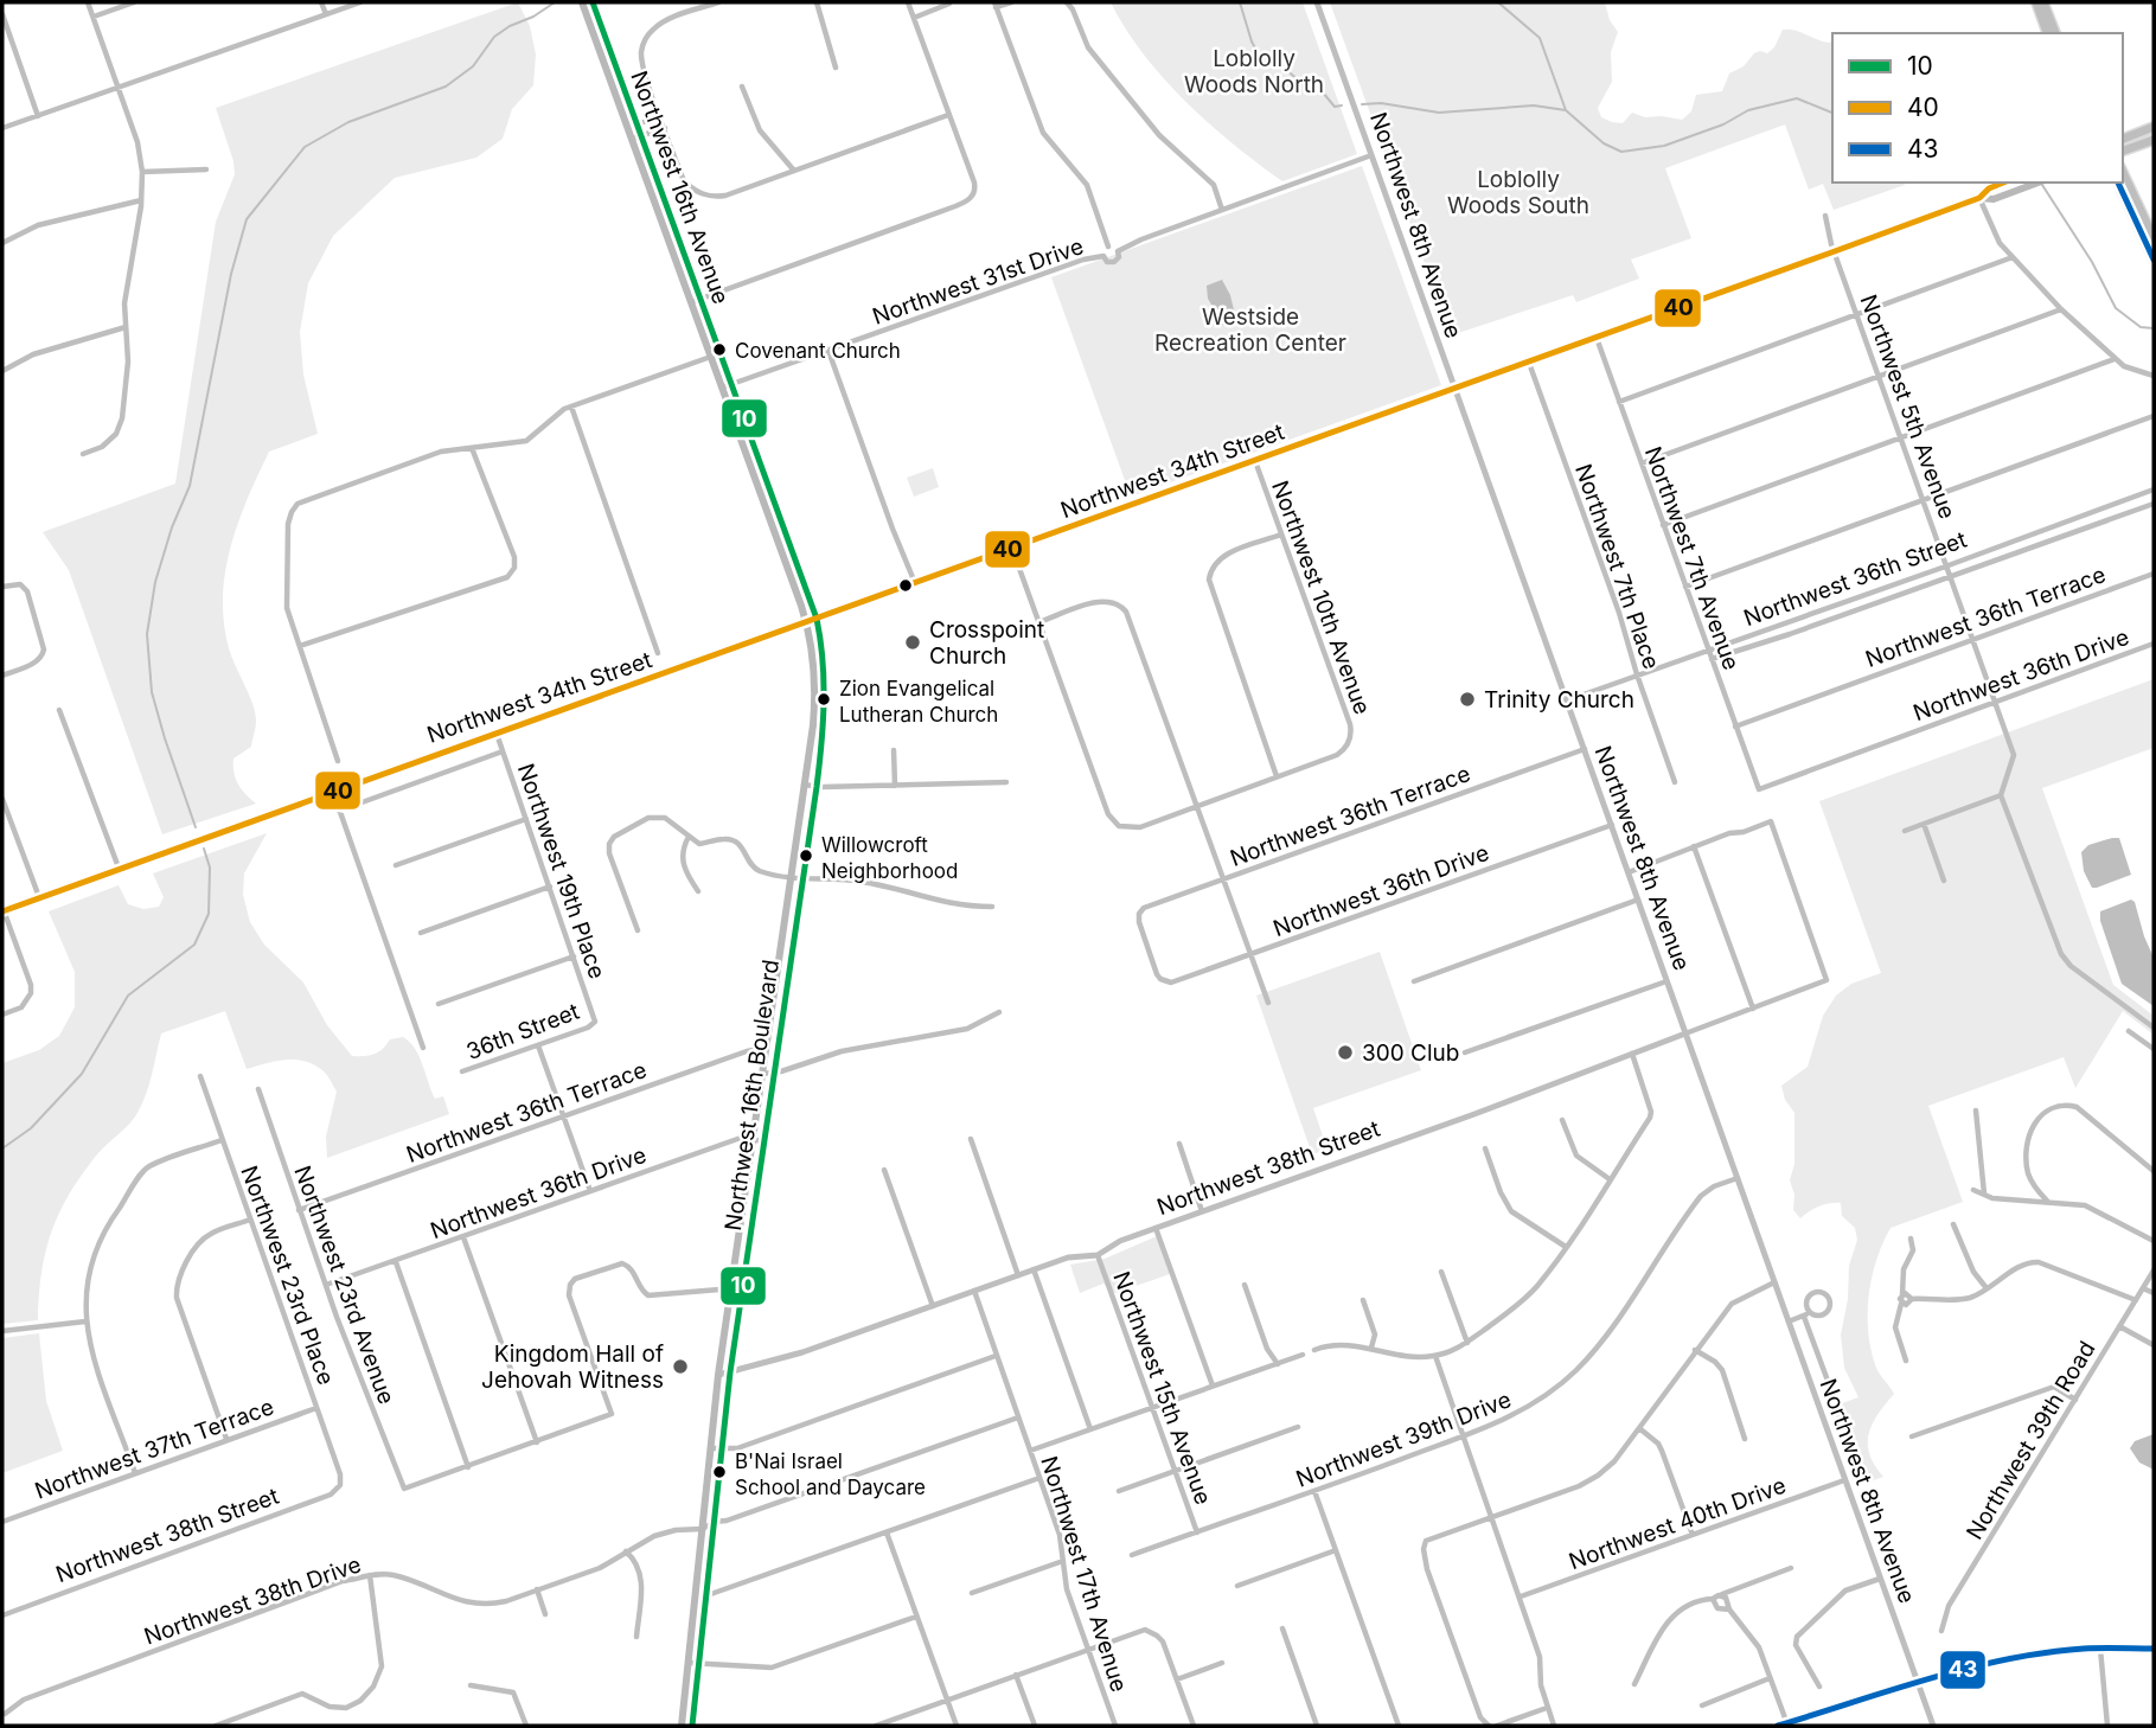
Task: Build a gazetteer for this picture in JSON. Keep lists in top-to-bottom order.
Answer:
{
  "streets": {
    "main road": ["Northwest 16th Avenue", "Northwest 34th Street", "Northwest 16th Boulevard"],
    "street": [
      "Northwest 8th Avenue",
      "Northwest 31st Drive",
      "Northwest 5th Avenue",
      "Northwest 7th Avenue",
      "Northwest 7th Place",
      "Northwest 36th Street",
      "Northwest 10th Avenue",
      "Northwest 36th Terrace",
      "Northwest 36th Drive",
      "Northwest 19th Place",
      "36th Street",
      "Northwest 38th Street",
      "Northwest 23rd Place",
      "Northwest 23rd Avenue",
      "Northwest 15th Avenue",
      "Northwest 39th Drive",
      "Northwest 39th Road",
      "Northwest 37th Terrace",
      "Northwest 40th Drive",
      "Northwest 17th Avenue",
      "Northwest 38th Drive"
    ]
  },
  "crossings": [
    ["Northwest 16th Avenue", "Northwest 31st Drive"],
    ["Northwest 16th Avenue", "Northwest 34th Street"],
    ["Northwest 16th Avenue", "Northwest 16th Boulevard"],
    ["Northwest 8th Avenue", "Northwest 31st Drive"],
    ["Northwest 8th Avenue", "Northwest 34th Street"],
    ["Northwest 8th Avenue", "Northwest 36th Street"],
    ["Northwest 8th Avenue", "Northwest 36th Terrace"],
    ["Northwest 8th Avenue", "Northwest 36th Drive"],
    ["Northwest 8th Avenue", "Northwest 38th Street"],
    ["Northwest 8th Avenue", "Northwest 39th Drive"],
    ["Northwest 8th Avenue", "Northwest 40th Drive"],
    ["Northwest 5th Avenue", "Northwest 34th Street"],
    ["Northwest 5th Avenue", "Northwest 36th Street"],
    ["Northwest 5th Avenue", "Northwest 36th Terrace"],
    ["Northwest 5th Avenue", "Northwest 36th Drive"],
    ["Northwest 34th Street", "Northwest 7th Avenue"],
    ["Northwest 34th Street", "Northwest 7th Place"],
    ["Northwest 34th Street", "Northwest 10th Avenue"],
    ["Northwest 34th Street", "Northwest 19th Place"],
    ["Northwest 34th Street", "Northwest 16th Boulevard"],
    ["Northwest 7th Avenue", "Northwest 36th Street"],
    ["Northwest 7th Avenue", "Northwest 36th Terrace"],
    ["Northwest 7th Avenue", "Northwest 36th Drive"],
    ["Northwest 7th Place", "Northwest 36th Street"],
    ["Northwest 36th Terrace", "Northwest 36th Drive"],
    ["Northwest 36th Terrace", "Northwest 16th Boulevard"],
    ["Northwest 36th Terrace", "Northwest 23rd Avenue"],
    ["Northwest 36th Drive", "Northwest 16th Boulevard"],
    ["Northwest 36th Drive", "Northwest 23rd Avenue"],
    ["Northwest 19th Place", "36th Street"],
    ["Northwest 16th Boulevard", "Northwest 38th Street"],
    ["Northwest 16th Boulevard", "Northwest 38th Drive"],
    ["Northwest 38th Street", "Northwest 23rd Place"],
    ["Northwest 38th Street", "Northwest 15th Avenue"],
    ["Northwest 38th Street", "Northwest 17th Avenue"],
    ["Northwest 23rd Place", "Northwest 37th Terrace"],
    ["Northwest 15th Avenue", "Northwest 39th Drive"]
  ],
  "parks": ["Loblolly Woods North", "Loblolly Woods South", "Westside Recreation Center"],
  "places": [
    "Covenant Church",
    "Crosspoint Church",
    "Zion Evangelical Lutheran Church",
    "Trinity Church",
    "Willowcroft Neighborhood",
    "300 Club",
    "Kingdom Hall of Jehovah Witness",
    "B'Nai Israel School and Daycare"
  ],
  "lines": ["transit line 10", "transit line 40", "transit line 43"],
  "legend": ["10", "40", "43"]
}
